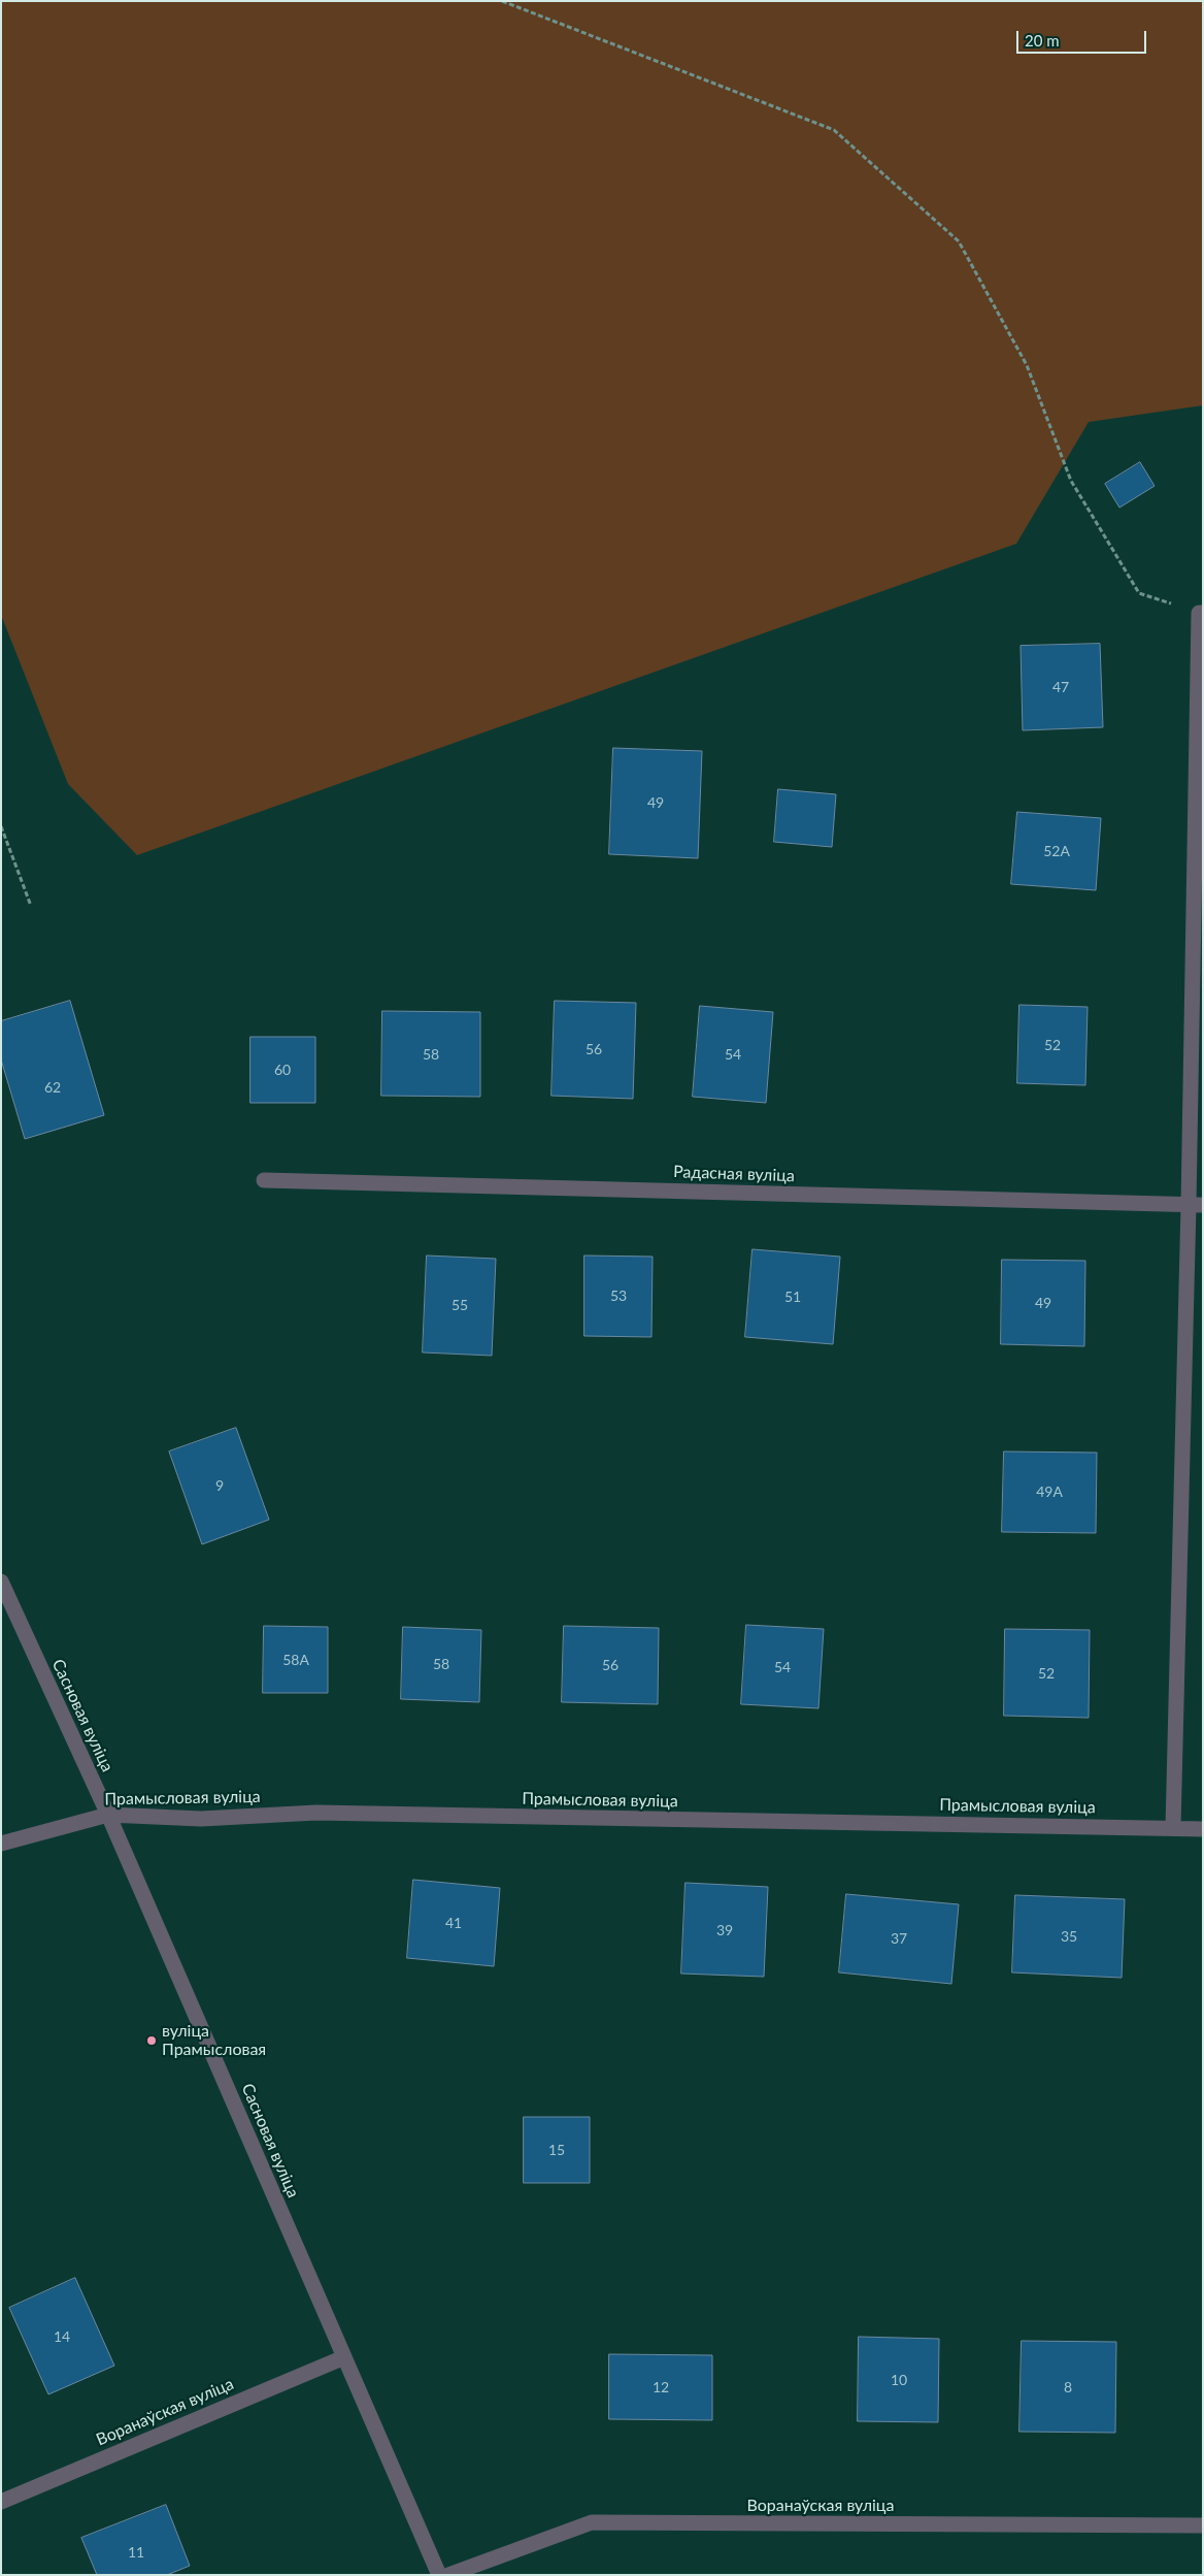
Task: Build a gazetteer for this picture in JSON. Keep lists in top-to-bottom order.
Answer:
{
  "streets": {
    "street": [
      "Радасная вуліца",
      "Сасновая вуліца",
      "Прамысловая вуліца",
      "Воранаўская вуліца"
    ]
  },
  "crossings": [
    ["Сасновая вуліца", "Прамысловая вуліца"],
    ["Сасновая вуліца", "Воранаўская вуліца"]
  ],
  "places": ["вуліца Прамысловая"],
  "house_numbers": [
    "47",
    "49",
    "52А",
    "52",
    "56",
    "58",
    "54",
    "60",
    "62",
    "53",
    "51",
    "49",
    "55",
    "9",
    "49А",
    "58А",
    "58",
    "56",
    "54",
    "52",
    "41",
    "39",
    "35",
    "37",
    "15",
    "14",
    "10",
    "12",
    "8",
    "11"
  ],
  "scale_bar": "20 m"
}
